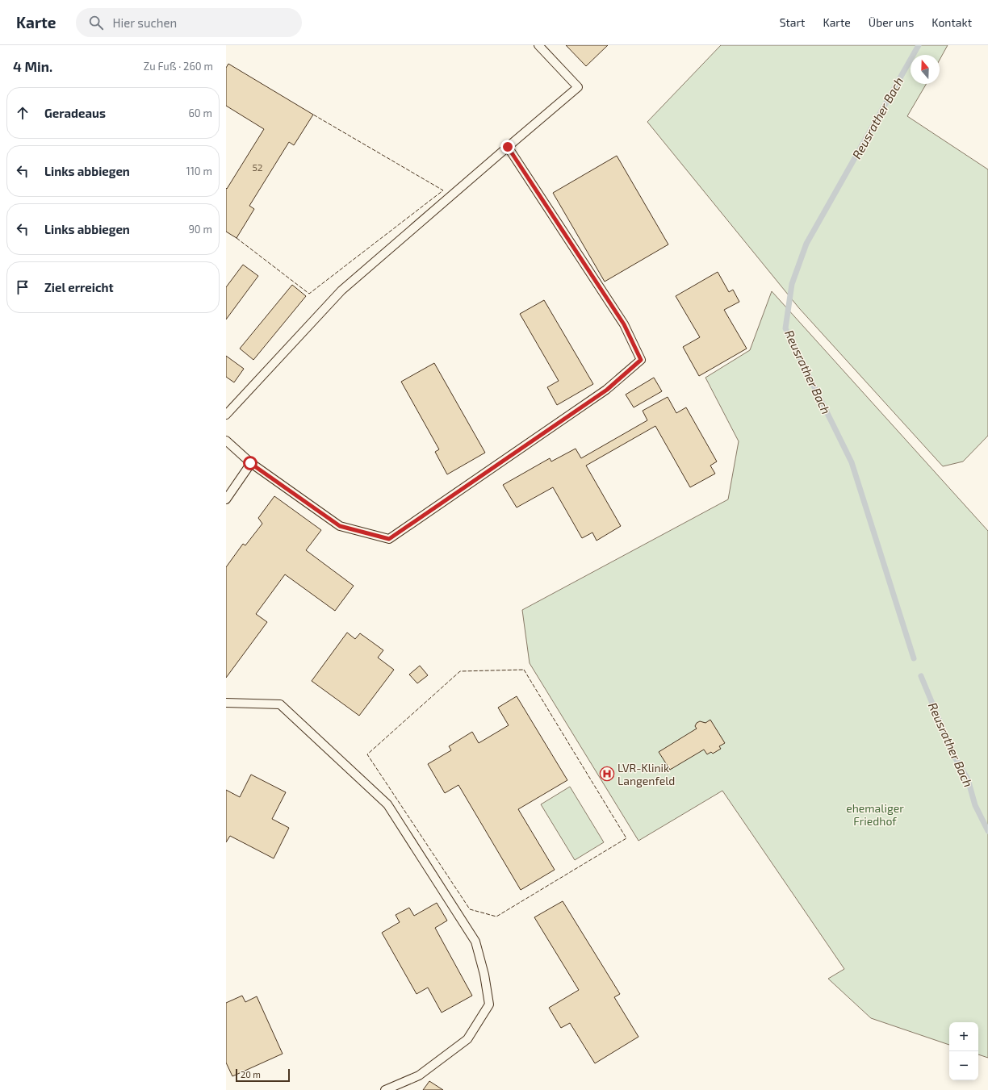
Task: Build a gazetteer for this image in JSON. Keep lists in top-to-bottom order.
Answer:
{
  "water": ["Reusrather Bach"],
  "parks": ["ehemaliger Friedhof"],
  "places": {
    "hospital": ["LVR-Klinik Langenfeld"]
  },
  "house_numbers": ["52"],
  "scale_bar": "20 m",
  "north": "top",
  "page": {
    "header": "Karte",
    "search": "Hier suchen",
    "nav": [
      "Start",
      "Karte",
      "Über uns",
      "Kontakt"
    ],
    "heading": ["4 Min.", "Zu Fuß · 260 m"],
    "list": [
      ["Geradeaus", "60 m"],
      ["Links abbiegen", "110 m"],
      ["Links abbiegen", "90 m"],
      "Ziel erreicht"
    ],
    "map_buttons": ["+", "−"],
    "scale": "20 m"
  }
}
